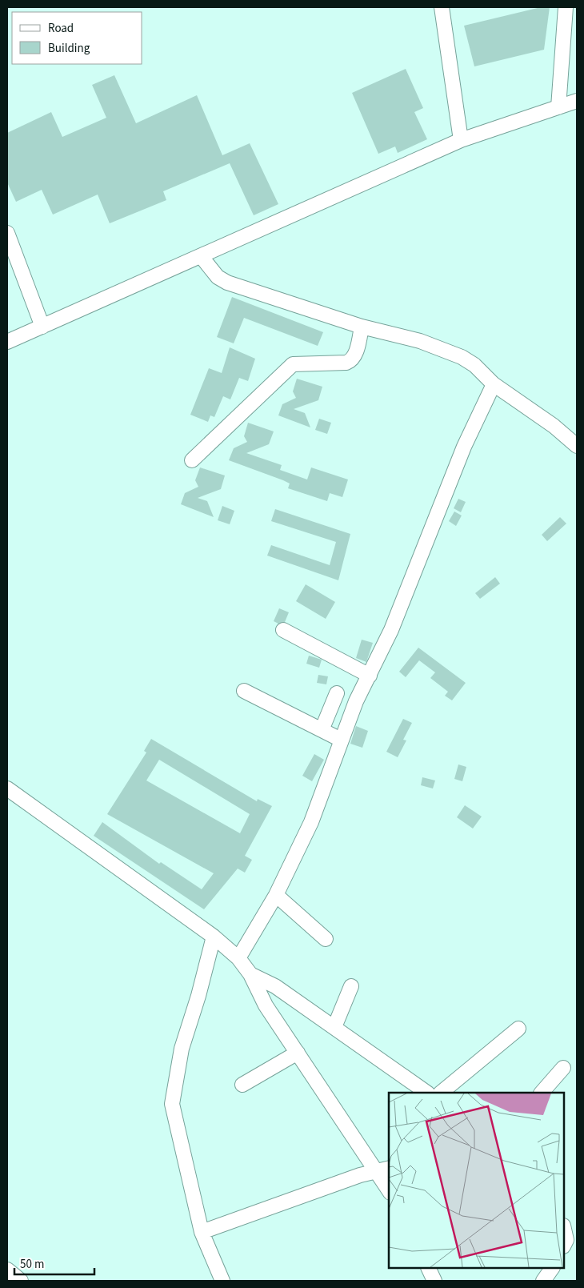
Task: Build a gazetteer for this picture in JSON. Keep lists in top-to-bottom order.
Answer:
{
  "legend": ["Road", "Building"],
  "scale_bar": "50 m"
}
